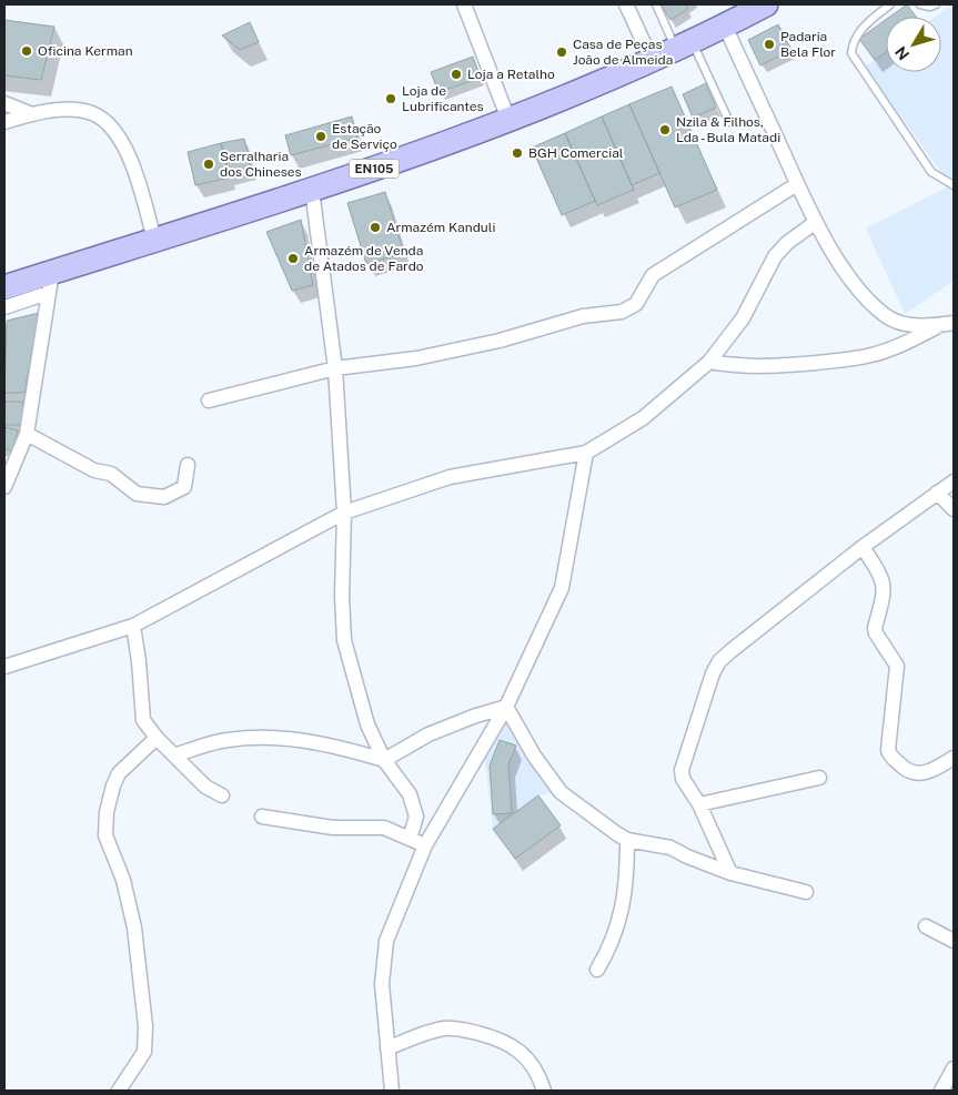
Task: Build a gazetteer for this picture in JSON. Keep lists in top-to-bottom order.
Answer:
{
  "streets": {
    "main road": ["EN105"]
  },
  "places": [
    "Padaria Bela Flor",
    "Oficina Kerman",
    "Casa de Peças João de Almeida",
    "Loja a Retalho",
    "Loja de Lubrificantes",
    "Nzila & Filhos, Lda - Bula Matadi",
    "Estação de Serviço",
    "BGH Comercial",
    "Serralharia dos Chineses",
    "Armazém Kanduli",
    "Armazém de Venda de Atados de Fardo"
  ],
  "north": "bottom left"
}
